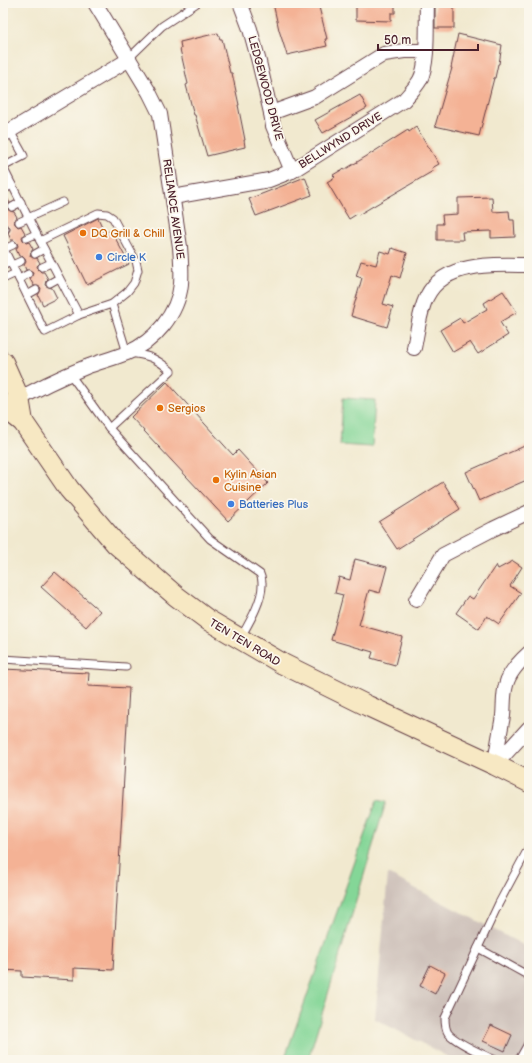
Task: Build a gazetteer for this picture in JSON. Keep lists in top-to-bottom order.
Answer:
{
  "streets": {
    "main road": ["TEN TEN ROAD"],
    "street": ["LEDGEWOOD DRIVE", "BELLWYND DRIVE", "RELIANCE AVENUE"]
  },
  "crossings": [
    ["LEDGEWOOD DRIVE", "BELLWYND DRIVE"],
    ["BELLWYND DRIVE", "RELIANCE AVENUE"],
    ["RELIANCE AVENUE", "TEN TEN ROAD"]
  ],
  "places": [
    "DQ Grill & Chill",
    "Circle K",
    "Sergios",
    "Kylin Asian Cuisine",
    "Batteries Plus"
  ],
  "scale_bar": "50 m"
}
